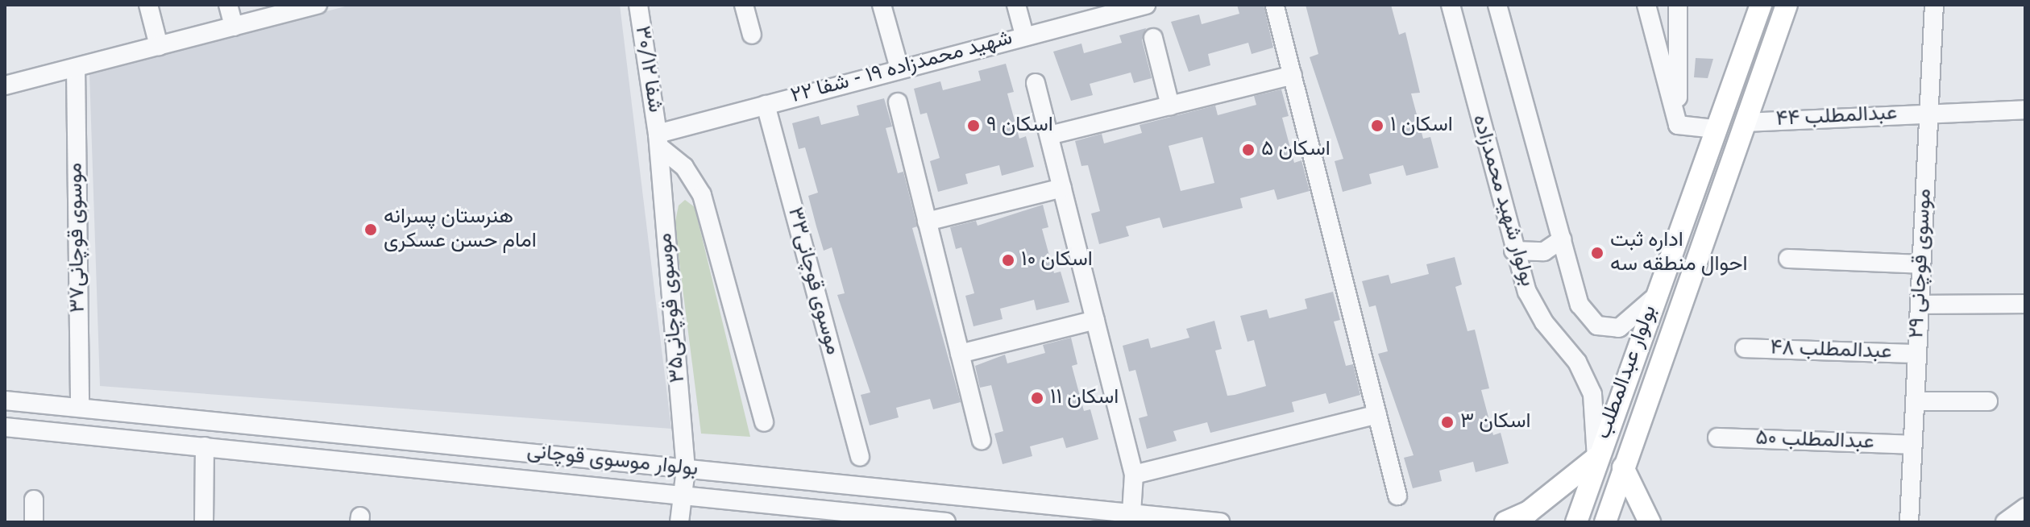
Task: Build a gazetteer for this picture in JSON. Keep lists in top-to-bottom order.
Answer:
{
  "streets": {
    "main road": ["بولوار عبدالمطلب"],
    "street": [
      "شهید محمدزاده ۱۹ - شفا ۲۲",
      "شفا ۳۰/۱۲",
      "عبدالمطلب ۴۴",
      "بولوار شهید محمدزاده",
      "موسوی قوچانی۳۷",
      "موسوی قوچانی ۲۹",
      "موسوی قوچانی۳۳",
      "موسوی قوچانی۳۵",
      "عبدالمطلب ۴۸",
      "عبدالمطلب ۵۰",
      "بولوار موسوی قوچانی"
    ]
  },
  "crossings": [
    ["شهید محمدزاده ۱۹ - شفا ۲۲", "شفا ۳۰/۱۲"],
    ["شهید محمدزاده ۱۹ - شفا ۲۲", "موسوی قوچانی۳۳"],
    ["شهید محمدزاده ۱۹ - شفا ۲۲", "موسوی قوچانی۳۵"],
    ["شفا ۳۰/۱۲", "موسوی قوچانی۳۵"],
    ["عبدالمطلب ۴۴", "موسوی قوچانی ۲۹"],
    ["عبدالمطلب ۴۴", "بولوار عبدالمطلب"],
    ["بولوار شهید محمدزاده", "بولوار عبدالمطلب"],
    ["موسوی قوچانی۳۷", "بولوار موسوی قوچانی"],
    ["موسوی قوچانی ۲۹", "عبدالمطلب ۴۸"],
    ["موسوی قوچانی ۲۹", "عبدالمطلب ۵۰"],
    ["موسوی قوچانی۳۵", "بولوار موسوی قوچانی"]
  ],
  "places": [
    "اسکان ۹",
    "اسکان ۱",
    "اسکان ۵",
    "هنرستان پسرانه امام حسن عسکری",
    "اداره ثبت احوال منطقه سه",
    "اسکان ۱۰",
    "اسکان ۱۱",
    "اسکان ۳"
  ]
}
